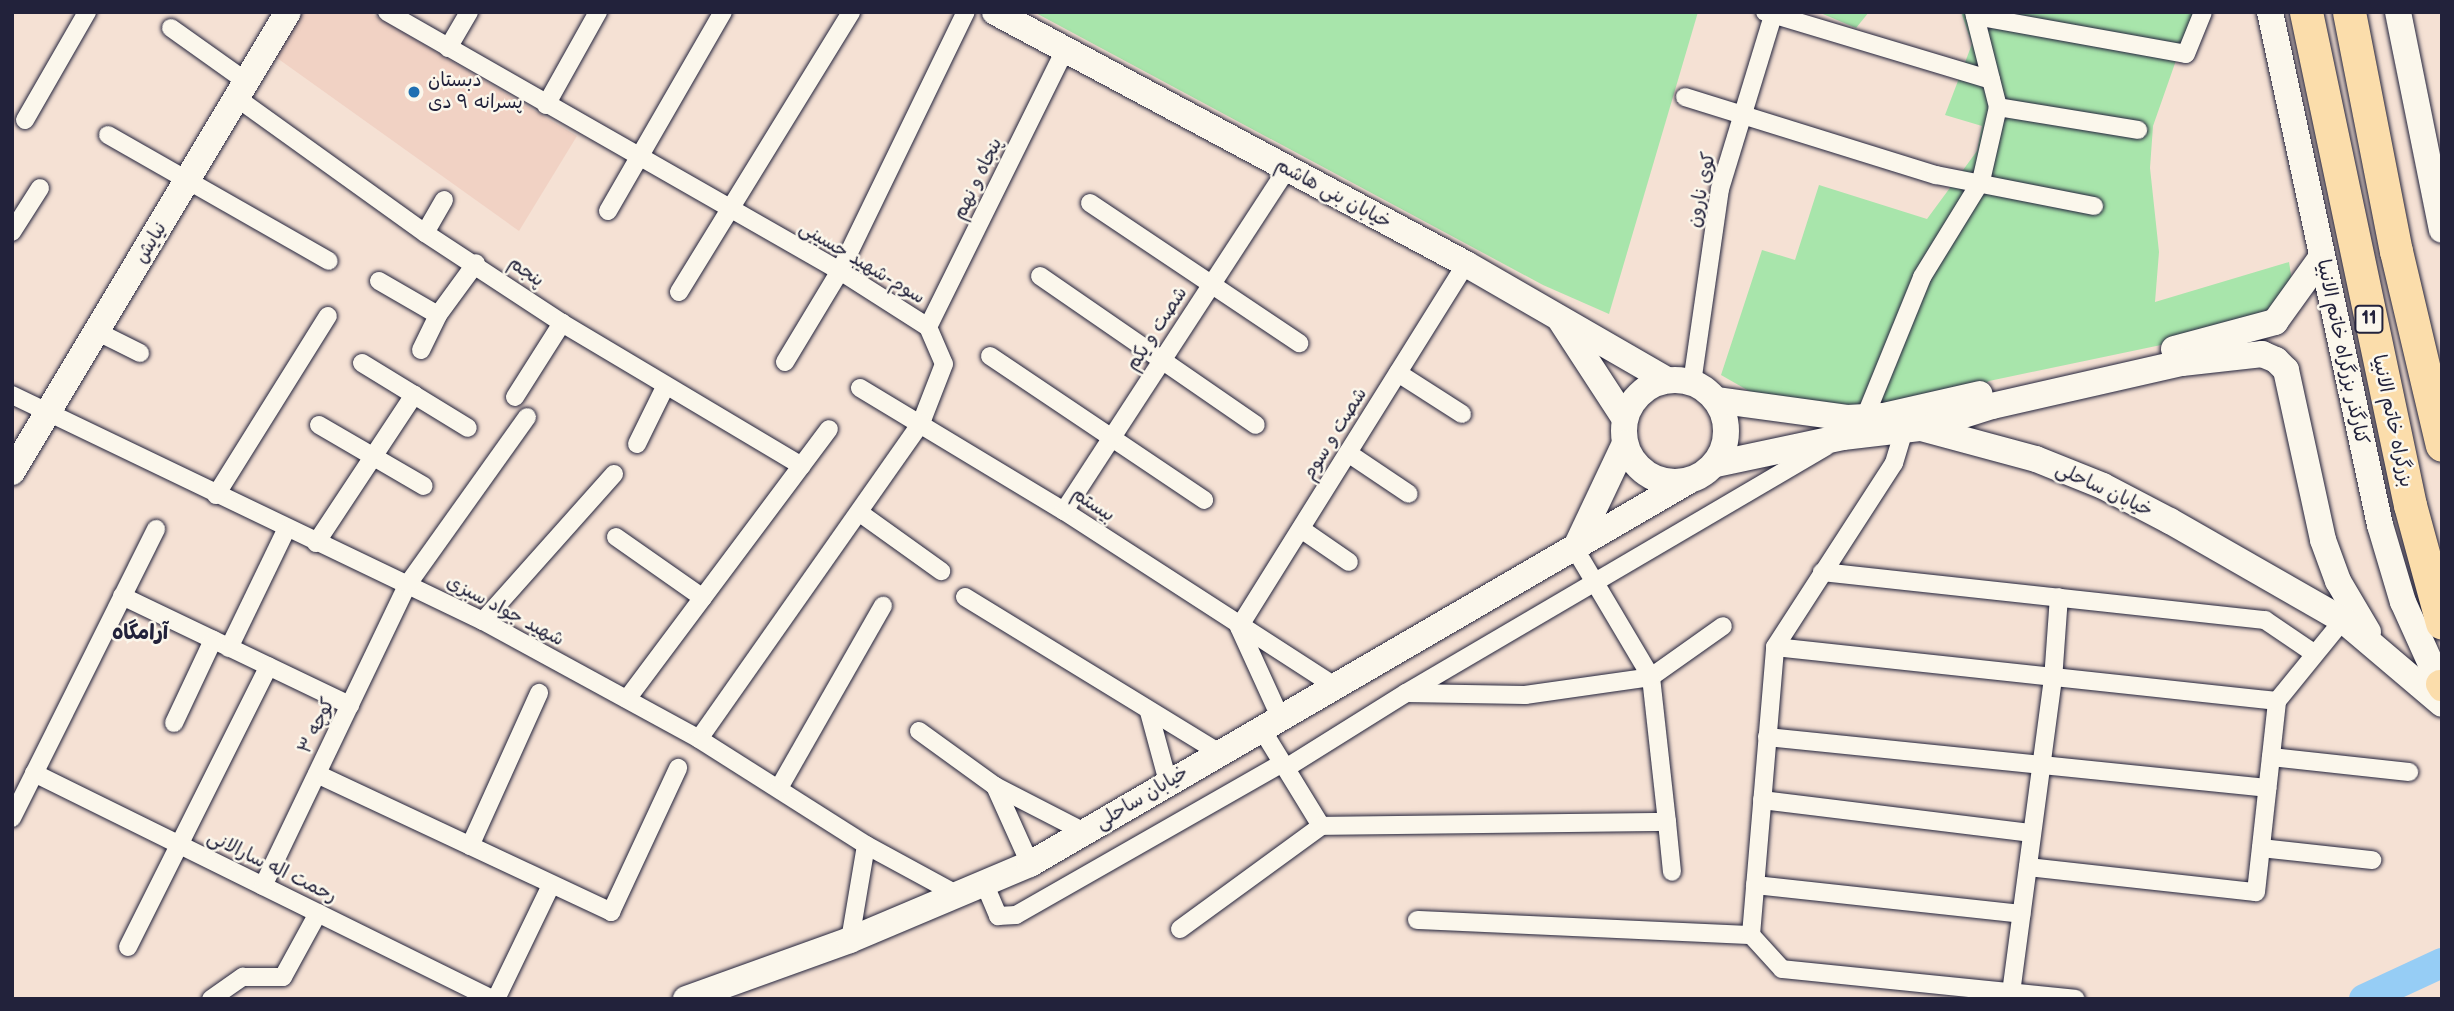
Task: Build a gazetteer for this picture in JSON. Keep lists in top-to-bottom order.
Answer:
{
  "streets": {
    "highway": ["11", "بزرگراه خاتم الانبیا"],
    "street": [
      "پنجاه و نهم",
      "کوی نارون",
      "خیابان بنی هاشم",
      "نیایش",
      "سوم-شهید حسینی",
      "پنجم",
      "شصت و یکم",
      "کنارگذر بزرگراه خاتم الانبیا",
      "شصت و سوم",
      "خیابان ساحلی",
      "بیستم",
      "شهید جواد سبزی",
      "کوچه ۳",
      "رحمت اله سارالانی"
    ]
  },
  "crossings": [
    ["پنجاه و نهم", "خیابان بنی هاشم"],
    ["پنجاه و نهم", "سوم-شهید حسینی"],
    ["کوی نارون", "خیابان بنی هاشم"],
    ["کوی نارون", "خیابان ساحلی"],
    ["خیابان بنی هاشم", "شصت و یکم"],
    ["خیابان بنی هاشم", "شصت و سوم"],
    ["خیابان بنی هاشم", "خیابان ساحلی"],
    ["نیایش", "پنجم"],
    ["نیایش", "شهید جواد سبزی"],
    ["سوم-شهید حسینی", "بیستم"],
    ["سوم-شهید حسینی", "شهید جواد سبزی"],
    ["شصت و یکم", "بیستم"],
    ["کنارگذر بزرگراه خاتم الانبیا", "خیابان ساحلی"],
    ["شصت و سوم", "بیستم"],
    ["خیابان ساحلی", "بیستم"],
    ["خیابان ساحلی", "شهید جواد سبزی"],
    ["شهید جواد سبزی", "کوچه ۳"],
    ["کوچه ۳", "رحمت اله سارالانی"]
  ],
  "districts": ["آرامگاه"],
  "places": ["دبستان پسرانه ۹ دی"]
}
